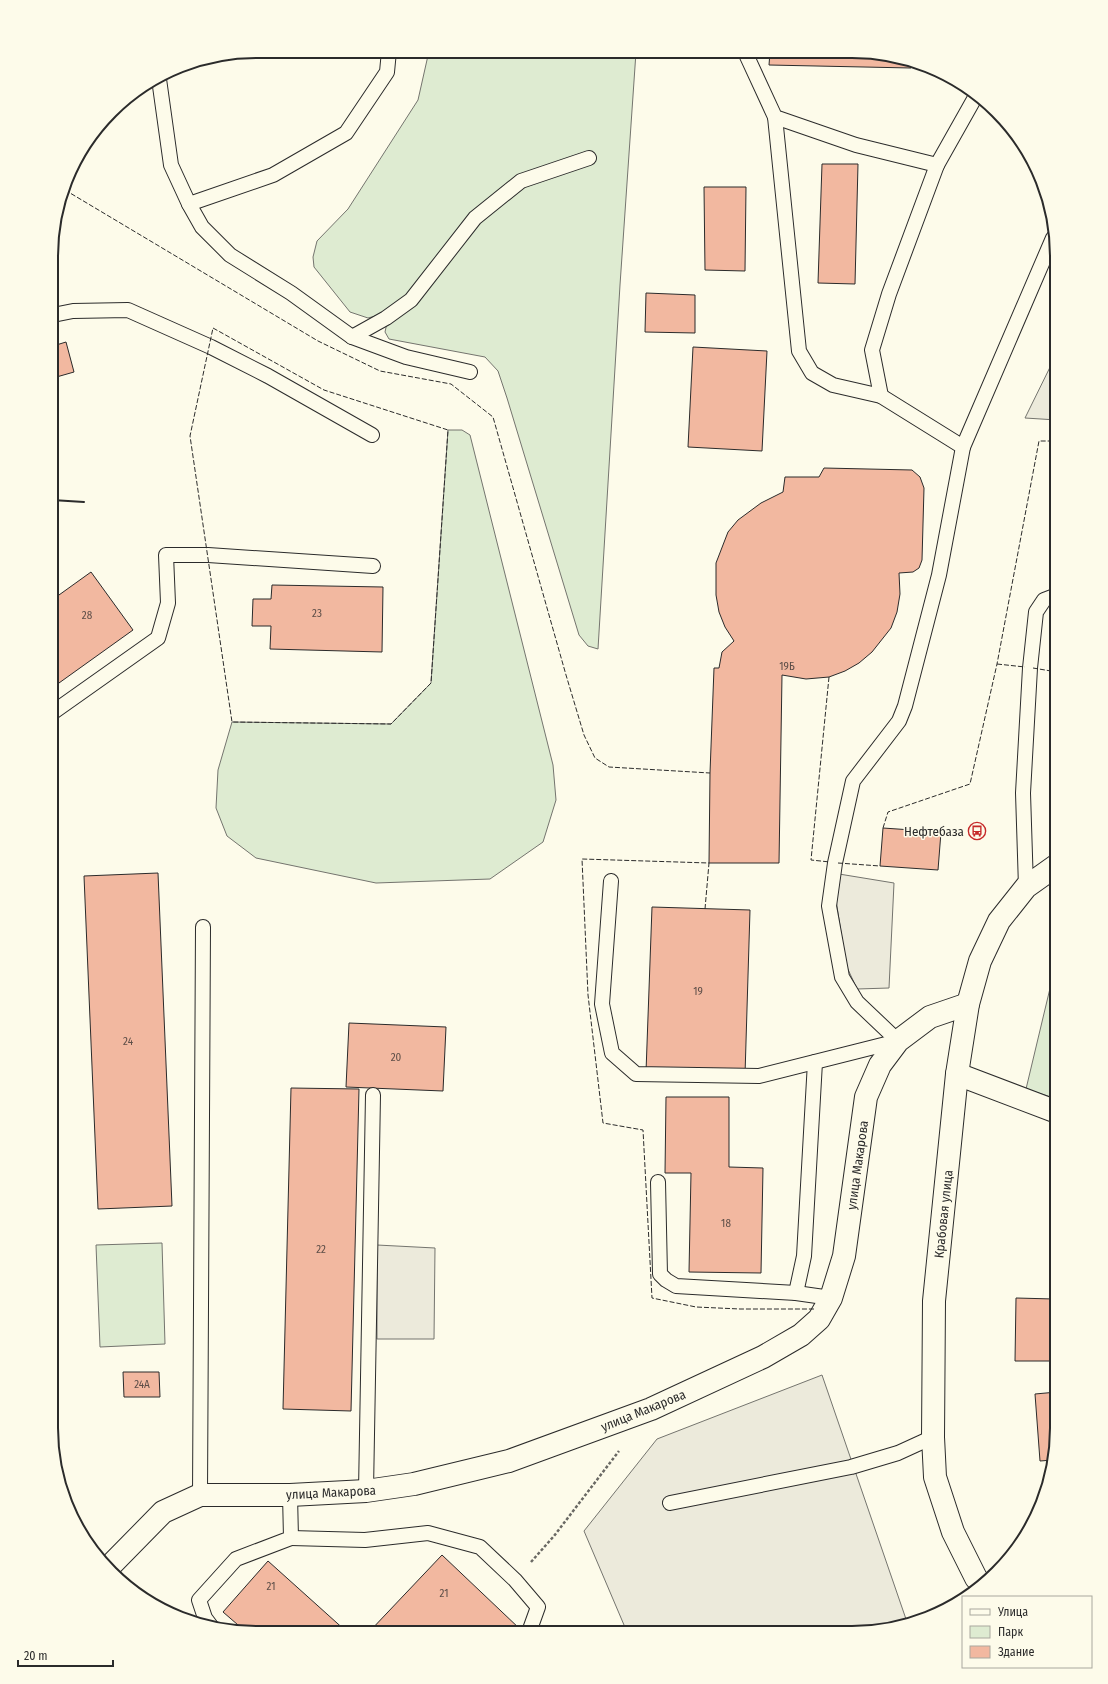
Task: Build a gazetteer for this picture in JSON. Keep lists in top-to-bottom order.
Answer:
{
  "streets": {
    "street": ["улица Макарова", "Крабовая улица"]
  },
  "crossings": [
    ["улица Макарова", "Крабовая улица"]
  ],
  "places": {
    "bus stop": ["Нефтебаза"]
  },
  "house_numbers": [
    "23",
    "28",
    "19Б",
    "19",
    "24",
    "20",
    "18",
    "22",
    "24А",
    "21",
    "21"
  ],
  "legend": ["Улица", "Парк", "Здание"],
  "scale_bar": "20 m"
}
